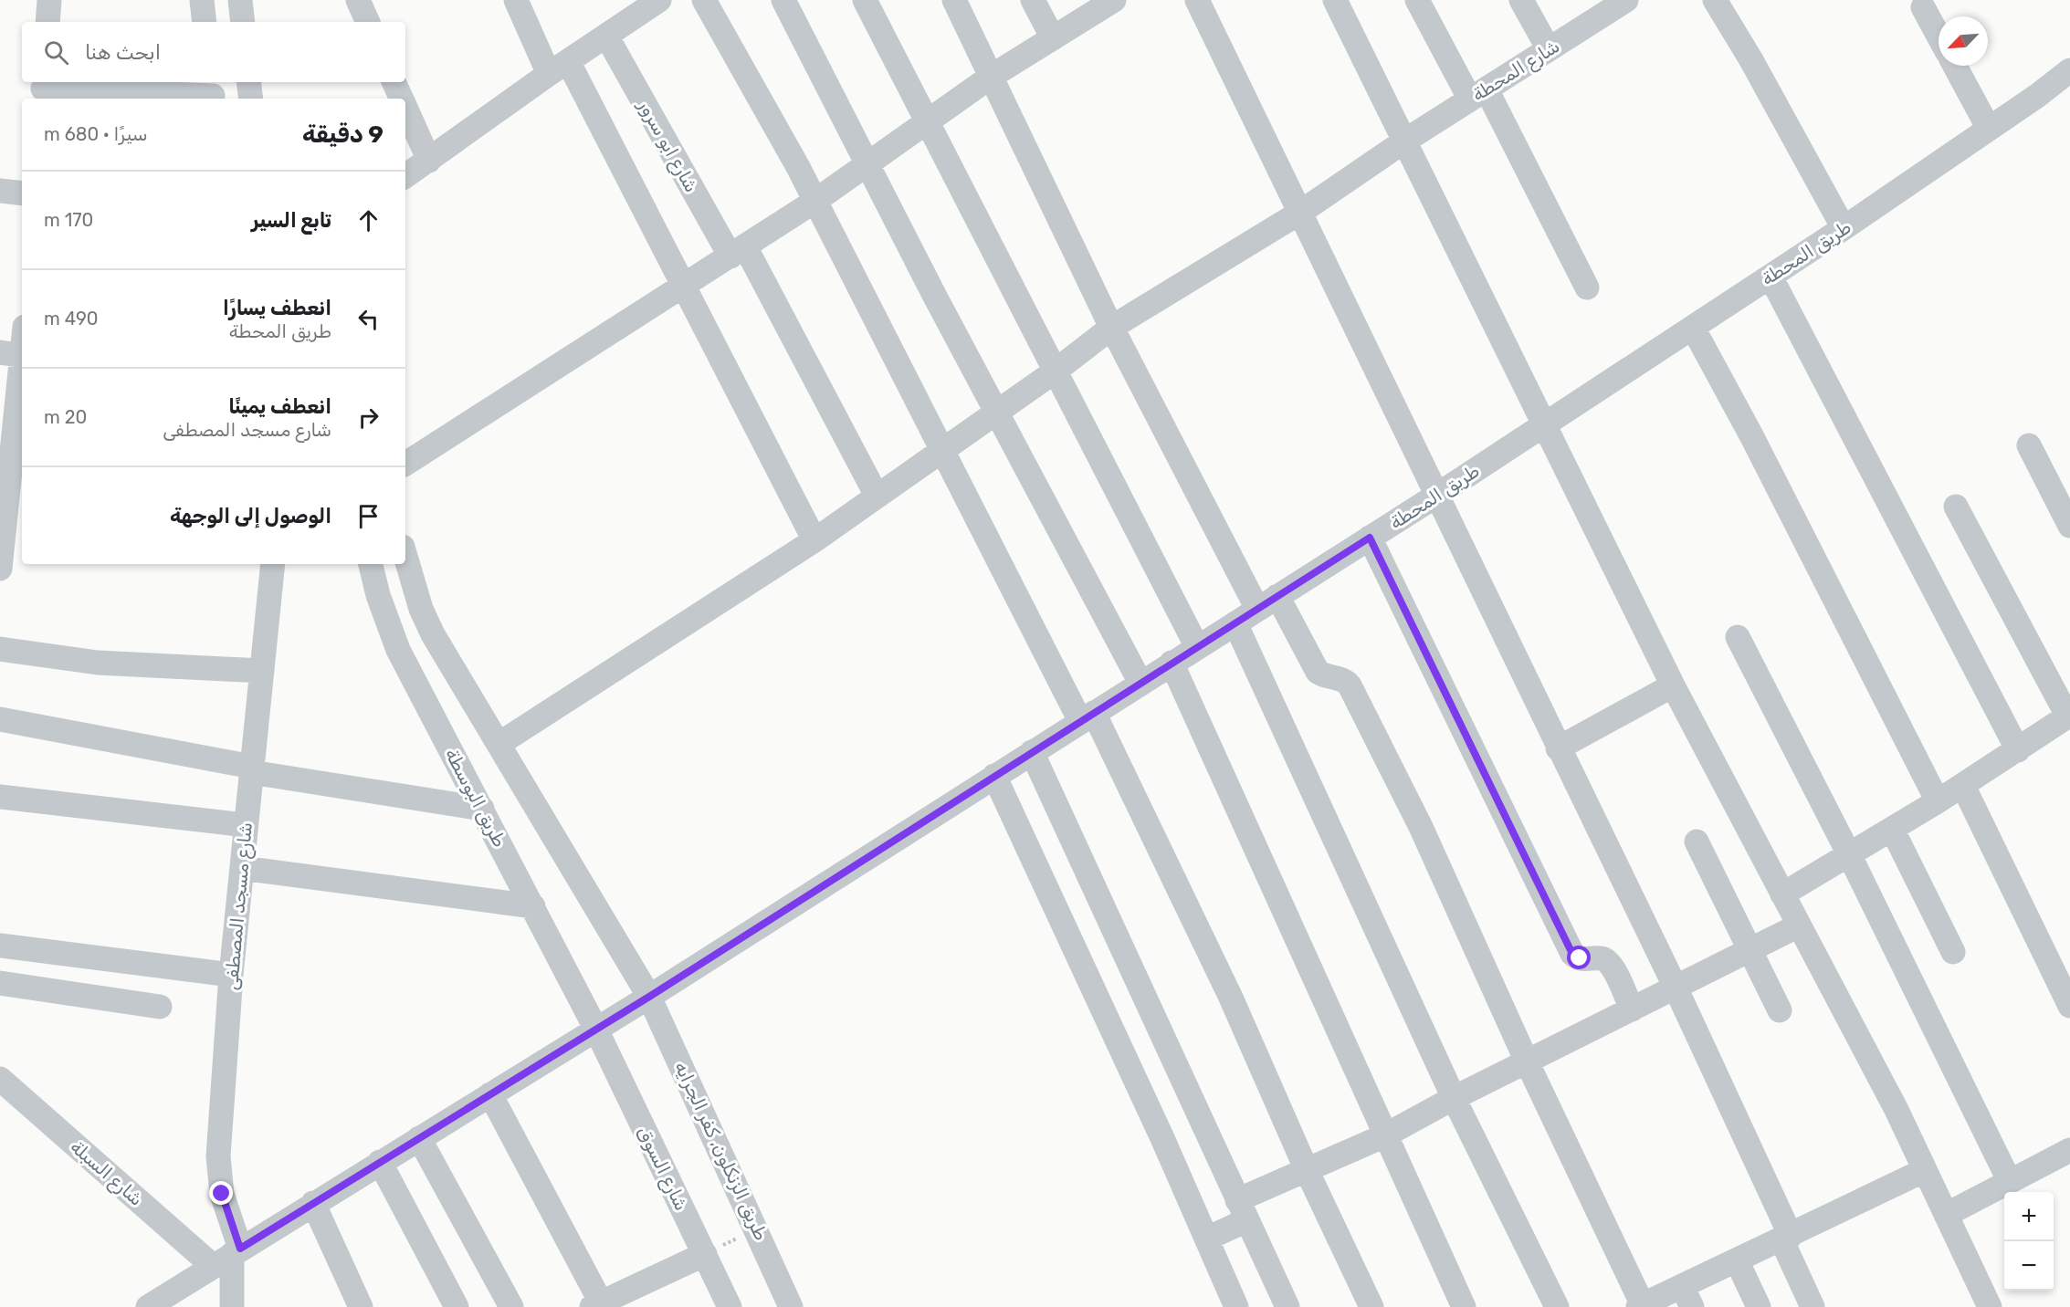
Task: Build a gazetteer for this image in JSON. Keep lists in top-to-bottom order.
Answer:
{
  "streets": {
    "street": [
      "شارع المحطة",
      "شارع ابو سرور",
      "طريق المحطة",
      "طريق البوسطة",
      "شارع مسجد المصطفى",
      "طريق الزنكلون, كفر الجرايه",
      "شارع السوق",
      "شارع السبلة"
    ]
  },
  "crossings": [
    ["شارع المحطة", "شارع ابو سرور"],
    ["طريق المحطة", "طريق البوسطة"],
    ["طريق المحطة", "شارع مسجد المصطفى"],
    ["طريق المحطة", "طريق الزنكلون, كفر الجرايه"],
    ["طريق المحطة", "شارع السوق"],
    ["طريق المحطة", "شارع السبلة"],
    ["طريق البوسطة", "طريق الزنكلون, كفر الجرايه"],
    ["طريق البوسطة", "شارع السوق"],
    ["شارع مسجد المصطفى", "شارع السبلة"],
    ["طريق الزنكلون, كفر الجرايه", "شارع السوق"]
  ],
  "north": "bottom left",
  "page": {
    "search": "ابحث هنا",
    "heading": ["9 دقيقة", "سيرًا · 680 m"],
    "list": [
      ["تابع السير", "170 m"],
      ["انعطف يسارًا", "طريق المحطة", "490 m"],
      ["انعطف يمينًا", "شارع مسجد المصطفى", "20 m"],
      "الوصول إلى الوجهة"
    ],
    "map_buttons": ["+", "−"]
  }
}
